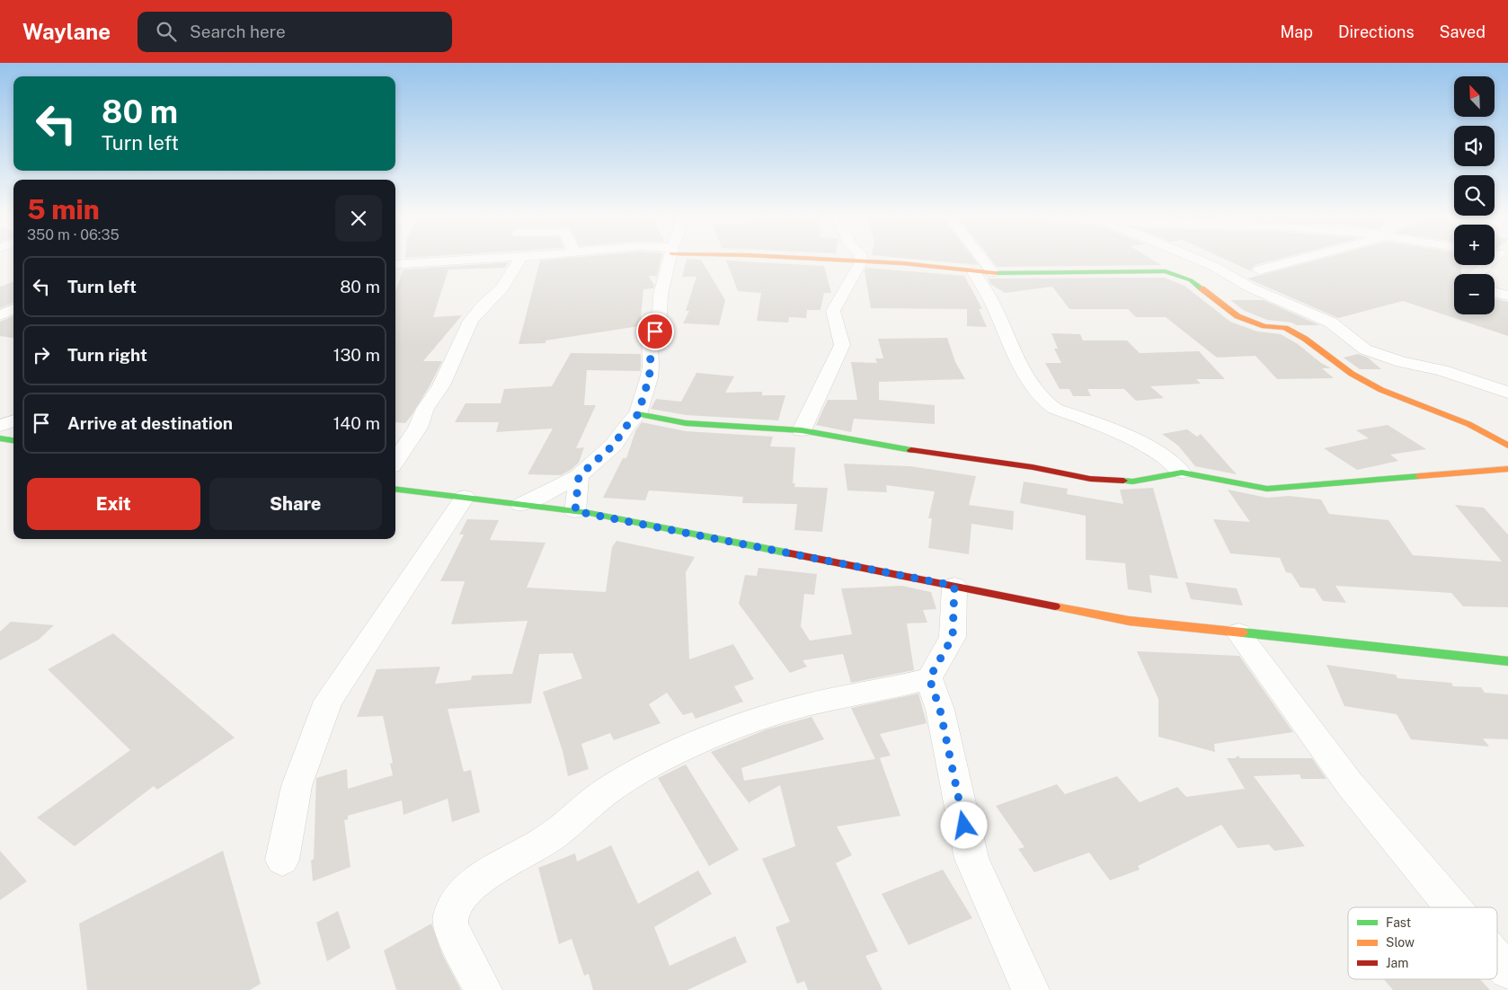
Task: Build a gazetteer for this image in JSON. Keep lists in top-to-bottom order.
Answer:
{
  "legend": ["Fast", "Slow", "Jam"],
  "north": "top left",
  "page": {
    "header": "Waylane",
    "search": "Search here",
    "nav": ["Map", "Directions", "Saved"],
    "map_buttons": ["+", "−"],
    "turn": ["80 m", "Turn left"],
    "heading": ["5 min", "350 m · 06:35"],
    "list": [
      {
        "name": "Turn left",
        "value": "80 m"
      },
      {
        "name": "Turn right",
        "value": "130 m"
      },
      {
        "name": "Arrive at destination",
        "value": "140 m"
      }
    ],
    "buttons": ["Exit", "Share"]
  }
}
